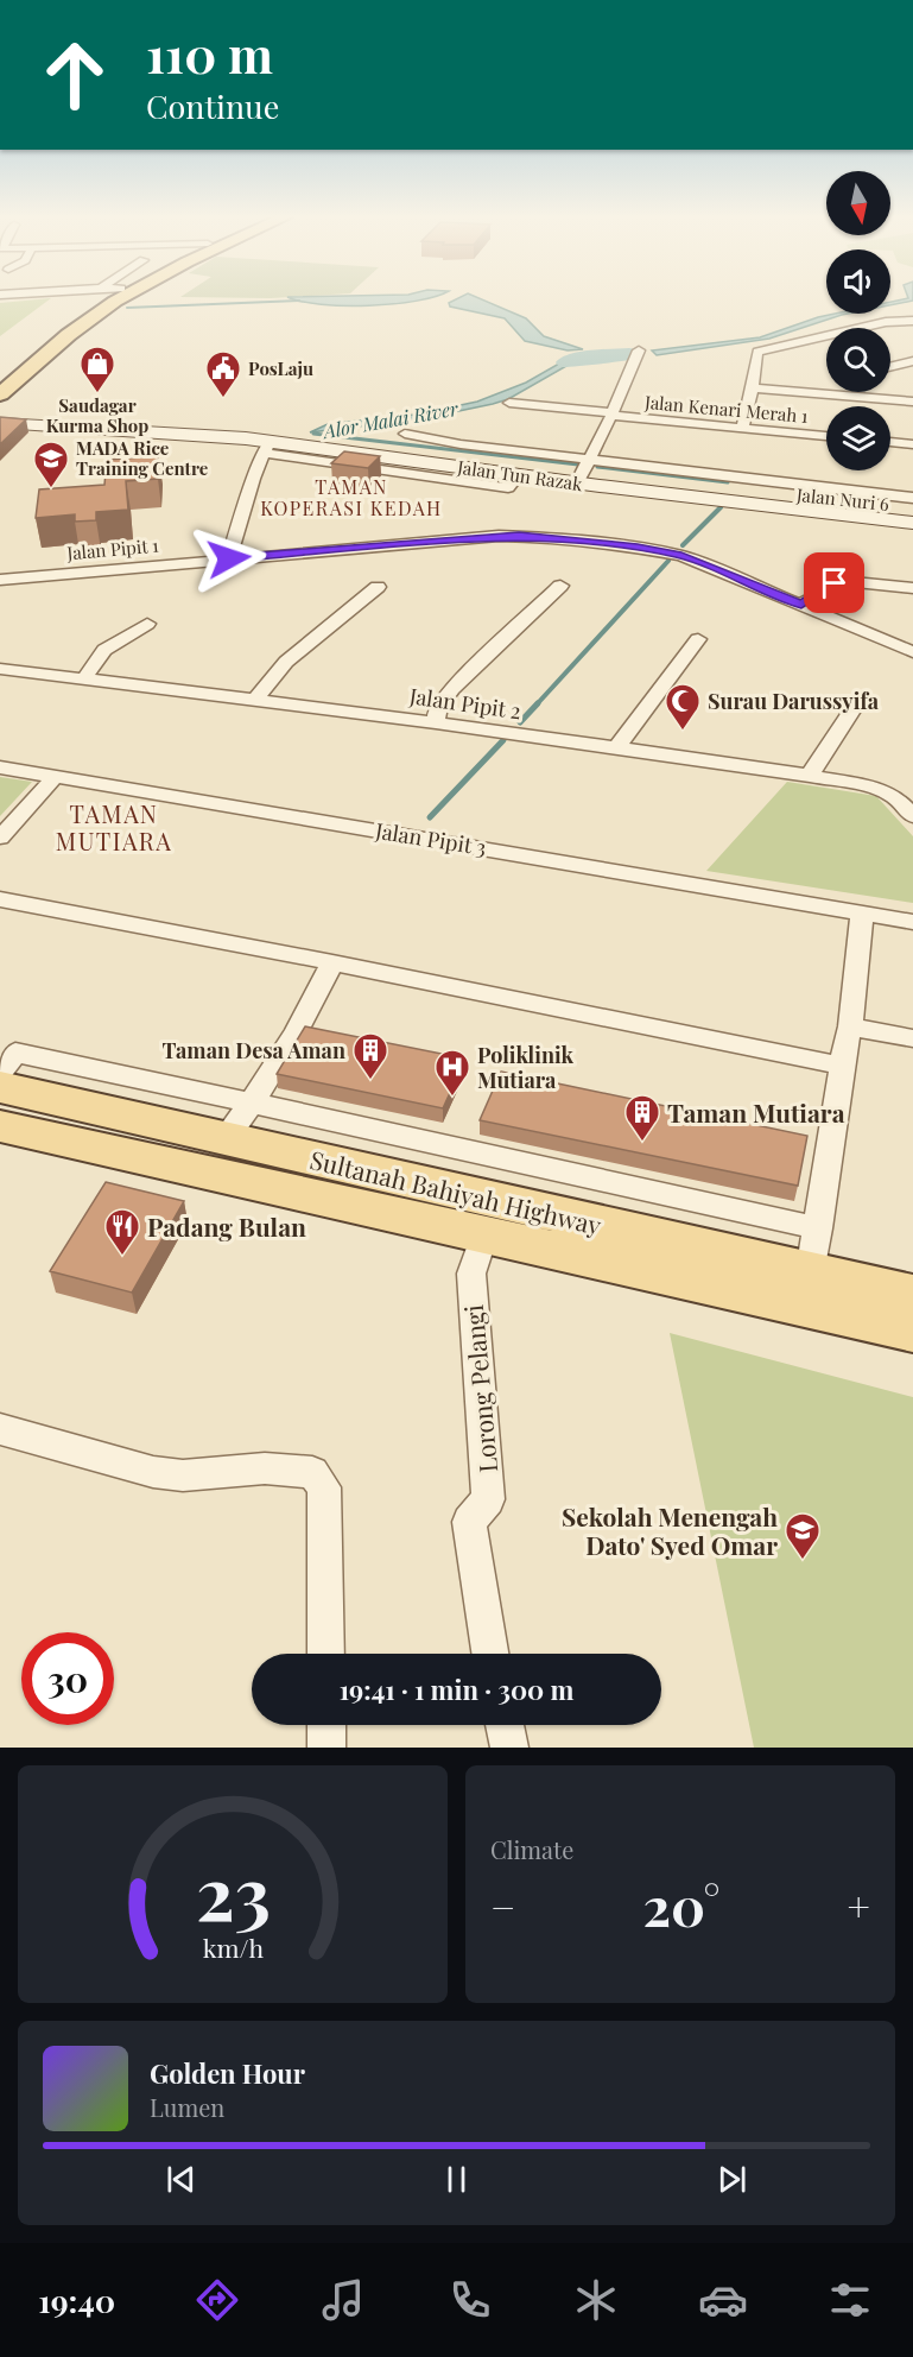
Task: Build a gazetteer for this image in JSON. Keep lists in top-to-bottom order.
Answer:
{
  "streets": {
    "main road": ["Jalan Tun Razak", "Sultanah Bahiyah Highway"],
    "street": [
      "Jalan Kenari Merah 1",
      "Jalan Nuri 6",
      "Jalan Pipit 1",
      "Jalan Pipit 2",
      "Jalan Pipit 3",
      "Lorong Pelangi"
    ]
  },
  "crossings": [
    ["Jalan Tun Razak", "Jalan Nuri 6"],
    ["Sultanah Bahiyah Highway", "Lorong Pelangi"]
  ],
  "districts": ["TAMAN KOPERASI KEDAH", "TAMAN MUTIARA"],
  "water": ["Alor Malai River"],
  "places": {
    "shop": ["Saudagar Kurma Shop"],
    "public building": ["PosLaju"],
    "school or university": ["MADA Rice Training Centre", "Sekolah Menengah Dato' Syed Omar"],
    "mosque": ["Surau Darussyifa"],
    "building": ["Taman Desa Aman", "Taman Mutiara"],
    "hospital": ["Poliklinik Mutiara"],
    "restaurant": ["Padang Bulan"]
  },
  "north": "bottom",
  "page": {
    "turn": ["110 m", "Continue"],
    "limit": "30",
    "trip": "19:41 · 1 min · 300 m",
    "tile": "Climate",
    "heat": ["−", "20°", "+"],
    "song": ["Golden Hour", "Lumen"],
    "tabs": "19:40",
    "gauge": ["23", "km/h"]
  }
}
